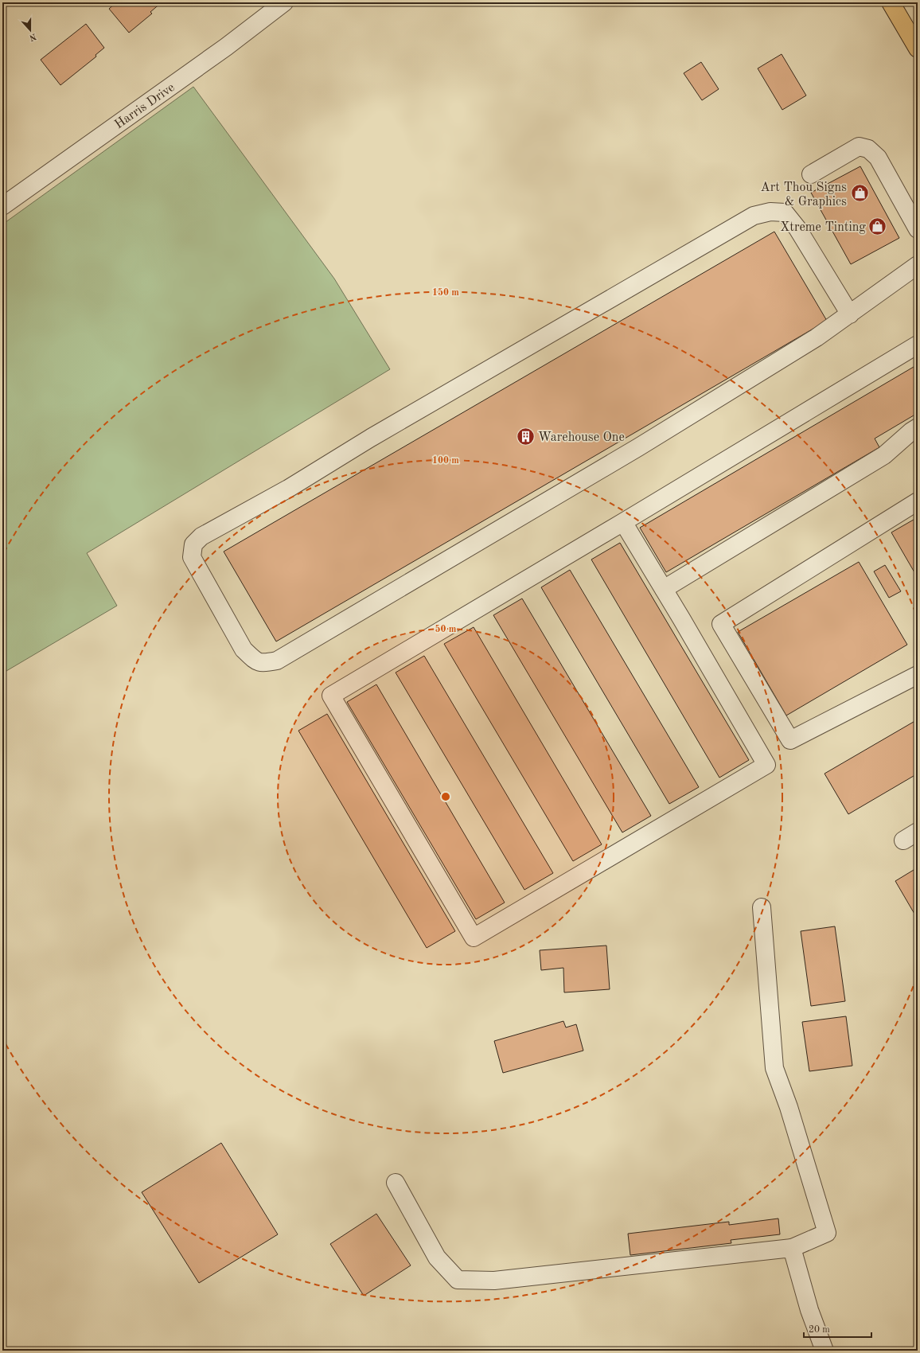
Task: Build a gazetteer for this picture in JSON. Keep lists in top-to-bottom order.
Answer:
{
  "streets": {
    "street": ["Harris Drive"]
  },
  "places": {
    "shop": ["Art Thou Signs & Graphics", "Xtreme Tinting"],
    "building": ["Warehouse One"]
  },
  "scale_bar": "20 m",
  "north": "bottom",
  "rings": ["150 m", "100 m", "50 m"]
}
